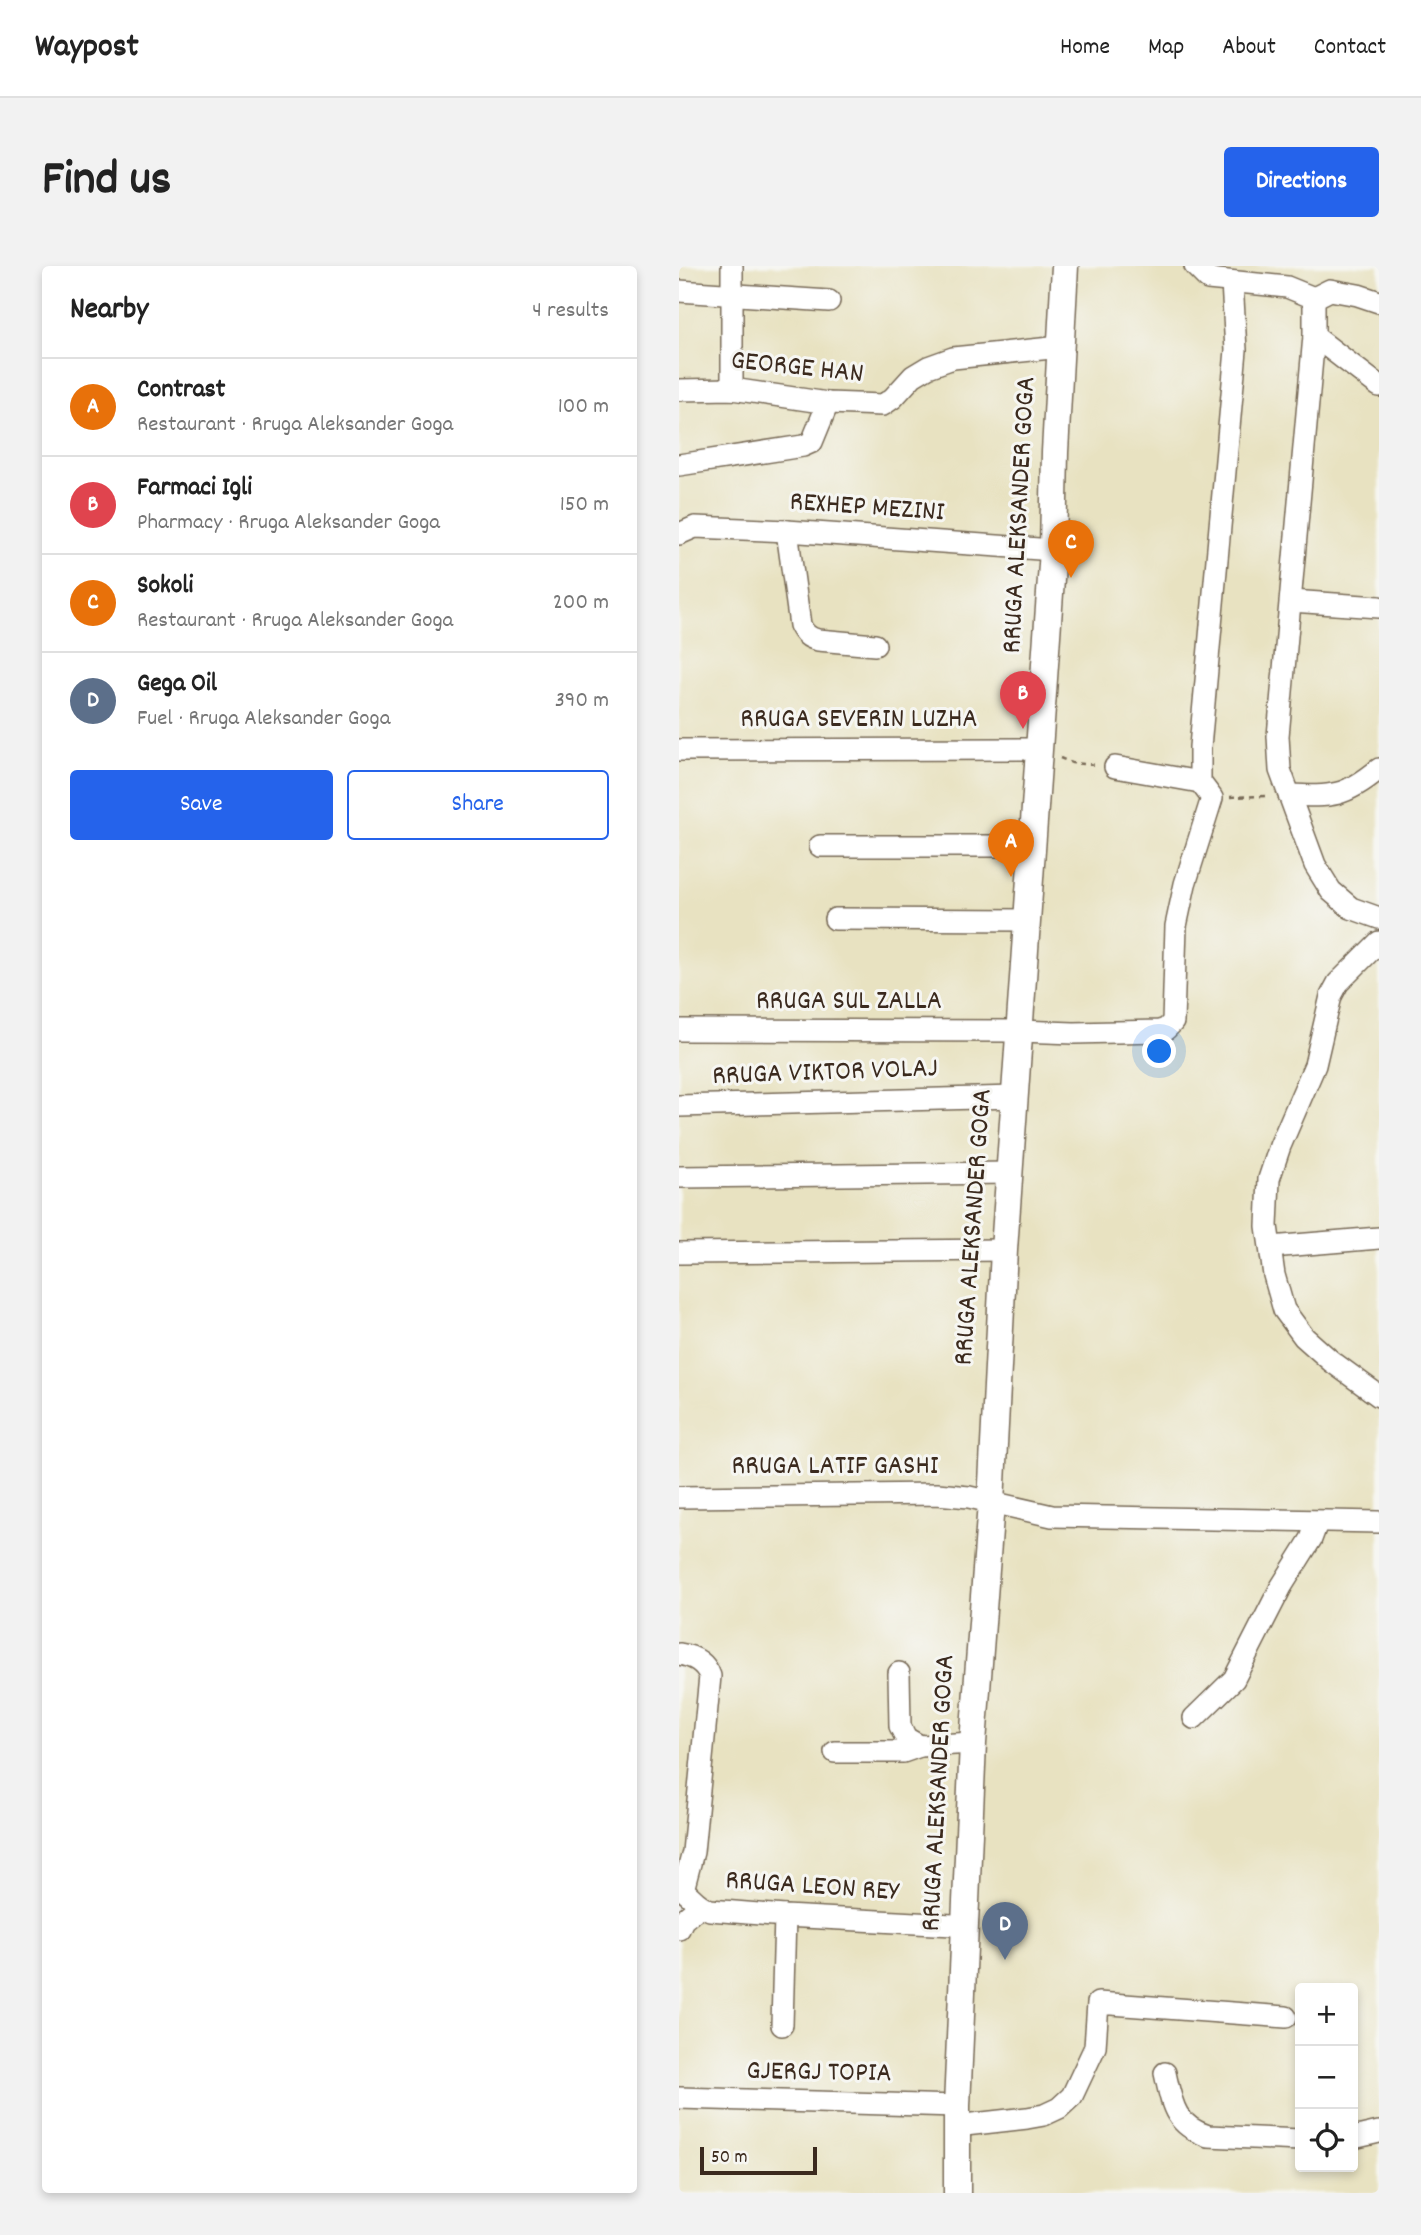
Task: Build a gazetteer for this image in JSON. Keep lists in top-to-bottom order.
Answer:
{
  "streets": {
    "main road": ["RRUGA ALEKSANDER GOGA"],
    "street": [
      "GEORGE HAN",
      "REXHEP MEZINI",
      "RRUGA SEVERIN LUZHA",
      "RRUGA SUL ZALLA",
      "RRUGA VIKTOR VOLAJ",
      "RRUGA LATIF GASHI",
      "RRUGA LEON REY",
      "GJERGJ TOPIA"
    ]
  },
  "crossings": [
    ["GEORGE HAN", "RRUGA ALEKSANDER GOGA"],
    ["REXHEP MEZINI", "RRUGA ALEKSANDER GOGA"],
    ["RRUGA ALEKSANDER GOGA", "RRUGA SEVERIN LUZHA"],
    ["RRUGA ALEKSANDER GOGA", "RRUGA SUL ZALLA"],
    ["RRUGA ALEKSANDER GOGA", "RRUGA VIKTOR VOLAJ"],
    ["RRUGA ALEKSANDER GOGA", "RRUGA LATIF GASHI"],
    ["RRUGA ALEKSANDER GOGA", "RRUGA LEON REY"],
    ["RRUGA ALEKSANDER GOGA", "GJERGJ TOPIA"]
  ],
  "scale_bar": "50 m",
  "page": {
    "header": "Waypost",
    "nav": [
      "Home",
      "Map",
      "About",
      "Contact"
    ],
    "title": "Find us",
    "buttons": [
      "Directions",
      ["Save", "Share"]
    ],
    "heading": ["Nearby", "4 results"],
    "list": [
      {
        "mark": "A",
        "name": "Contrast",
        "note": "Restaurant · Rruga Aleksander Goga",
        "value": "100 m"
      },
      {
        "mark": "B",
        "name": "Farmaci Igli",
        "note": "Pharmacy · Rruga Aleksander Goga",
        "value": "150 m"
      },
      {
        "mark": "C",
        "name": "Sokoli",
        "note": "Restaurant · Rruga Aleksander Goga",
        "value": "200 m"
      },
      {
        "mark": "D",
        "name": "Gega Oil",
        "note": "Fuel · Rruga Aleksander Goga",
        "value": "390 m"
      }
    ],
    "pins": [
      "C",
      "B",
      "A",
      "D"
    ],
    "map_buttons": ["+", "−"],
    "scale": "50 m"
  }
}
